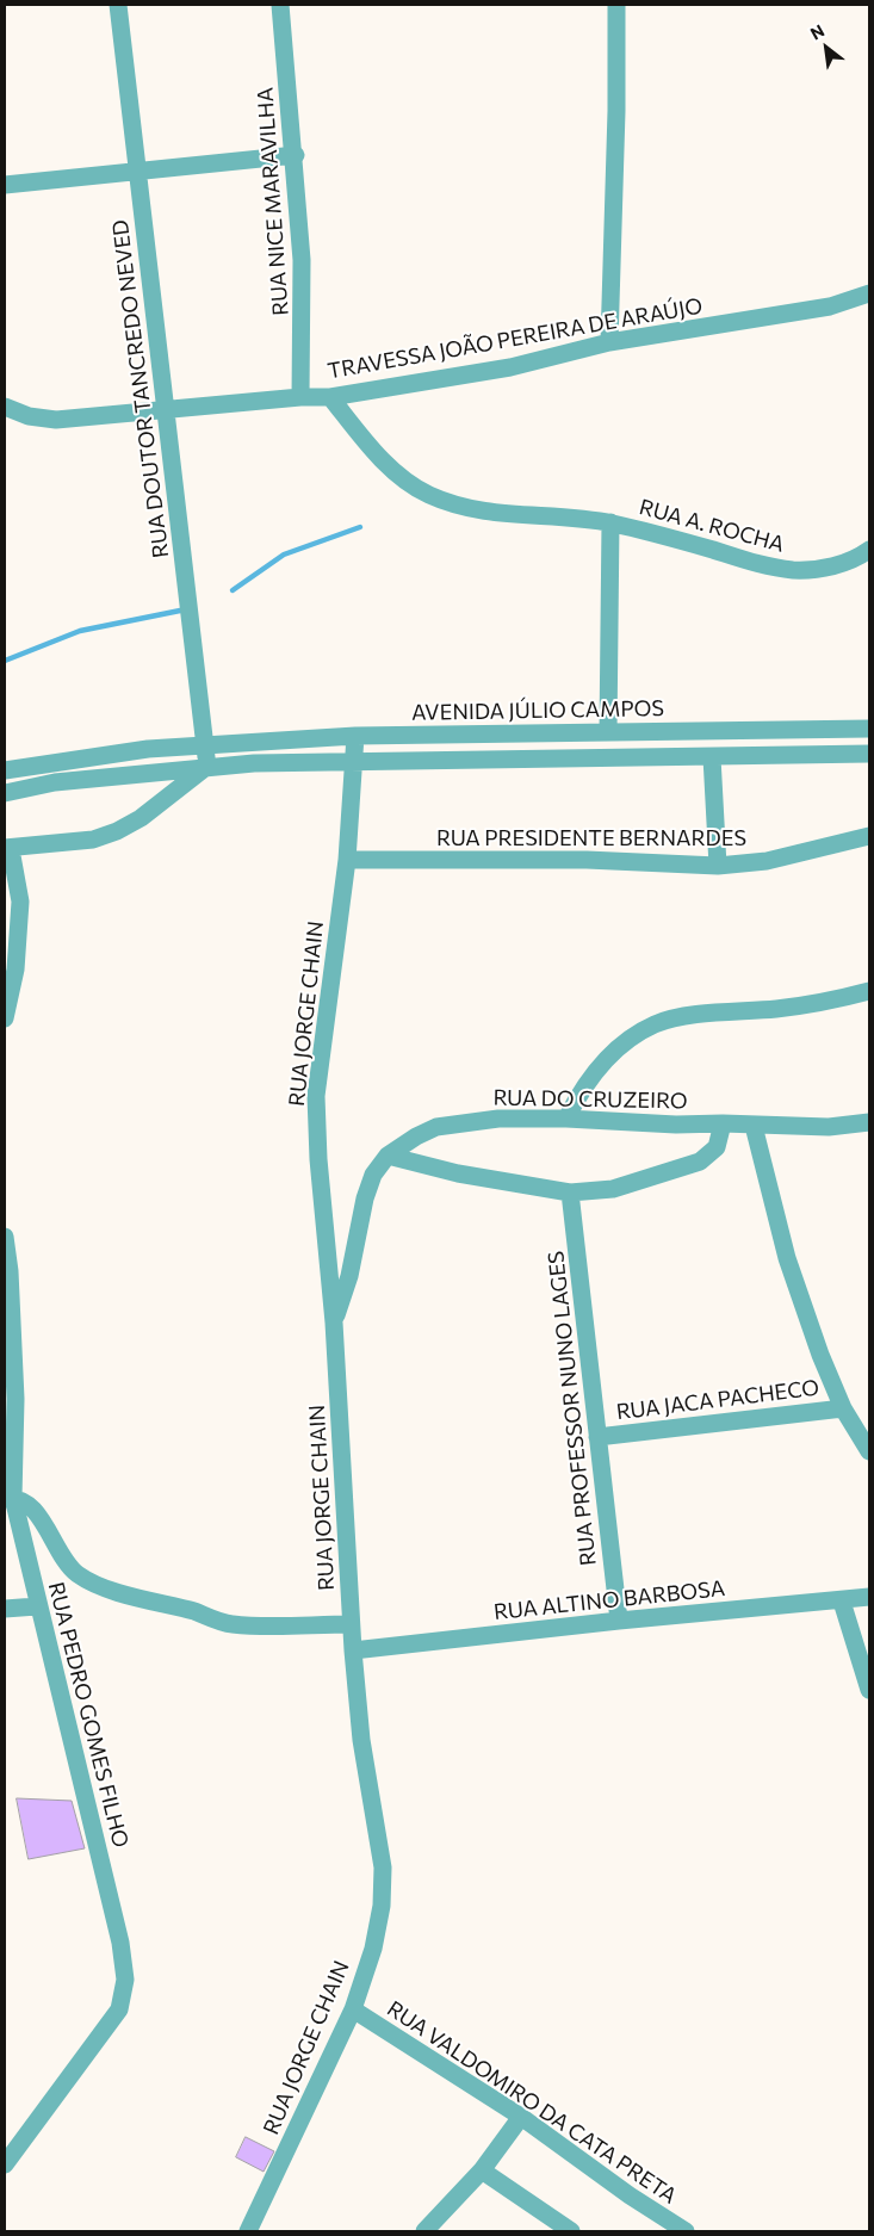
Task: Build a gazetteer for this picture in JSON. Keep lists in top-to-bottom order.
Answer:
{
  "streets": {
    "street": [
      "RUA NICE MARAVILHA",
      "TRAVESSA JOÃO PEREIRA DE ARAÚJO",
      "RUA DOUTOR TANCREDO NEVED",
      "RUA A. ROCHA",
      "AVENIDA JÚLIO CAMPOS",
      "RUA PRESIDENTE BERNARDES",
      "RUA JORGE CHAIN",
      "RUA DO CRUZEIRO",
      "RUA JACA PACHECO",
      "RUA PROFESSOR NUNO LAGES",
      "RUA ALTINO BARBOSA",
      "RUA PEDRO GOMES FILHO",
      "RUA VALDOMIRO DA CATA PRETA"
    ]
  },
  "crossings": [
    ["RUA NICE MARAVILHA", "TRAVESSA JOÃO PEREIRA DE ARAÚJO"],
    ["TRAVESSA JOÃO PEREIRA DE ARAÚJO", "RUA DOUTOR TANCREDO NEVED"],
    ["TRAVESSA JOÃO PEREIRA DE ARAÚJO", "RUA A. ROCHA"],
    ["RUA DOUTOR TANCREDO NEVED", "AVENIDA JÚLIO CAMPOS"],
    ["AVENIDA JÚLIO CAMPOS", "RUA JORGE CHAIN"],
    ["RUA PRESIDENTE BERNARDES", "RUA JORGE CHAIN"],
    ["RUA JORGE CHAIN", "RUA DO CRUZEIRO"],
    ["RUA JORGE CHAIN", "RUA ALTINO BARBOSA"],
    ["RUA JORGE CHAIN", "RUA VALDOMIRO DA CATA PRETA"],
    ["RUA JACA PACHECO", "RUA PROFESSOR NUNO LAGES"],
    ["RUA PROFESSOR NUNO LAGES", "RUA ALTINO BARBOSA"]
  ],
  "north": "top left"
}
